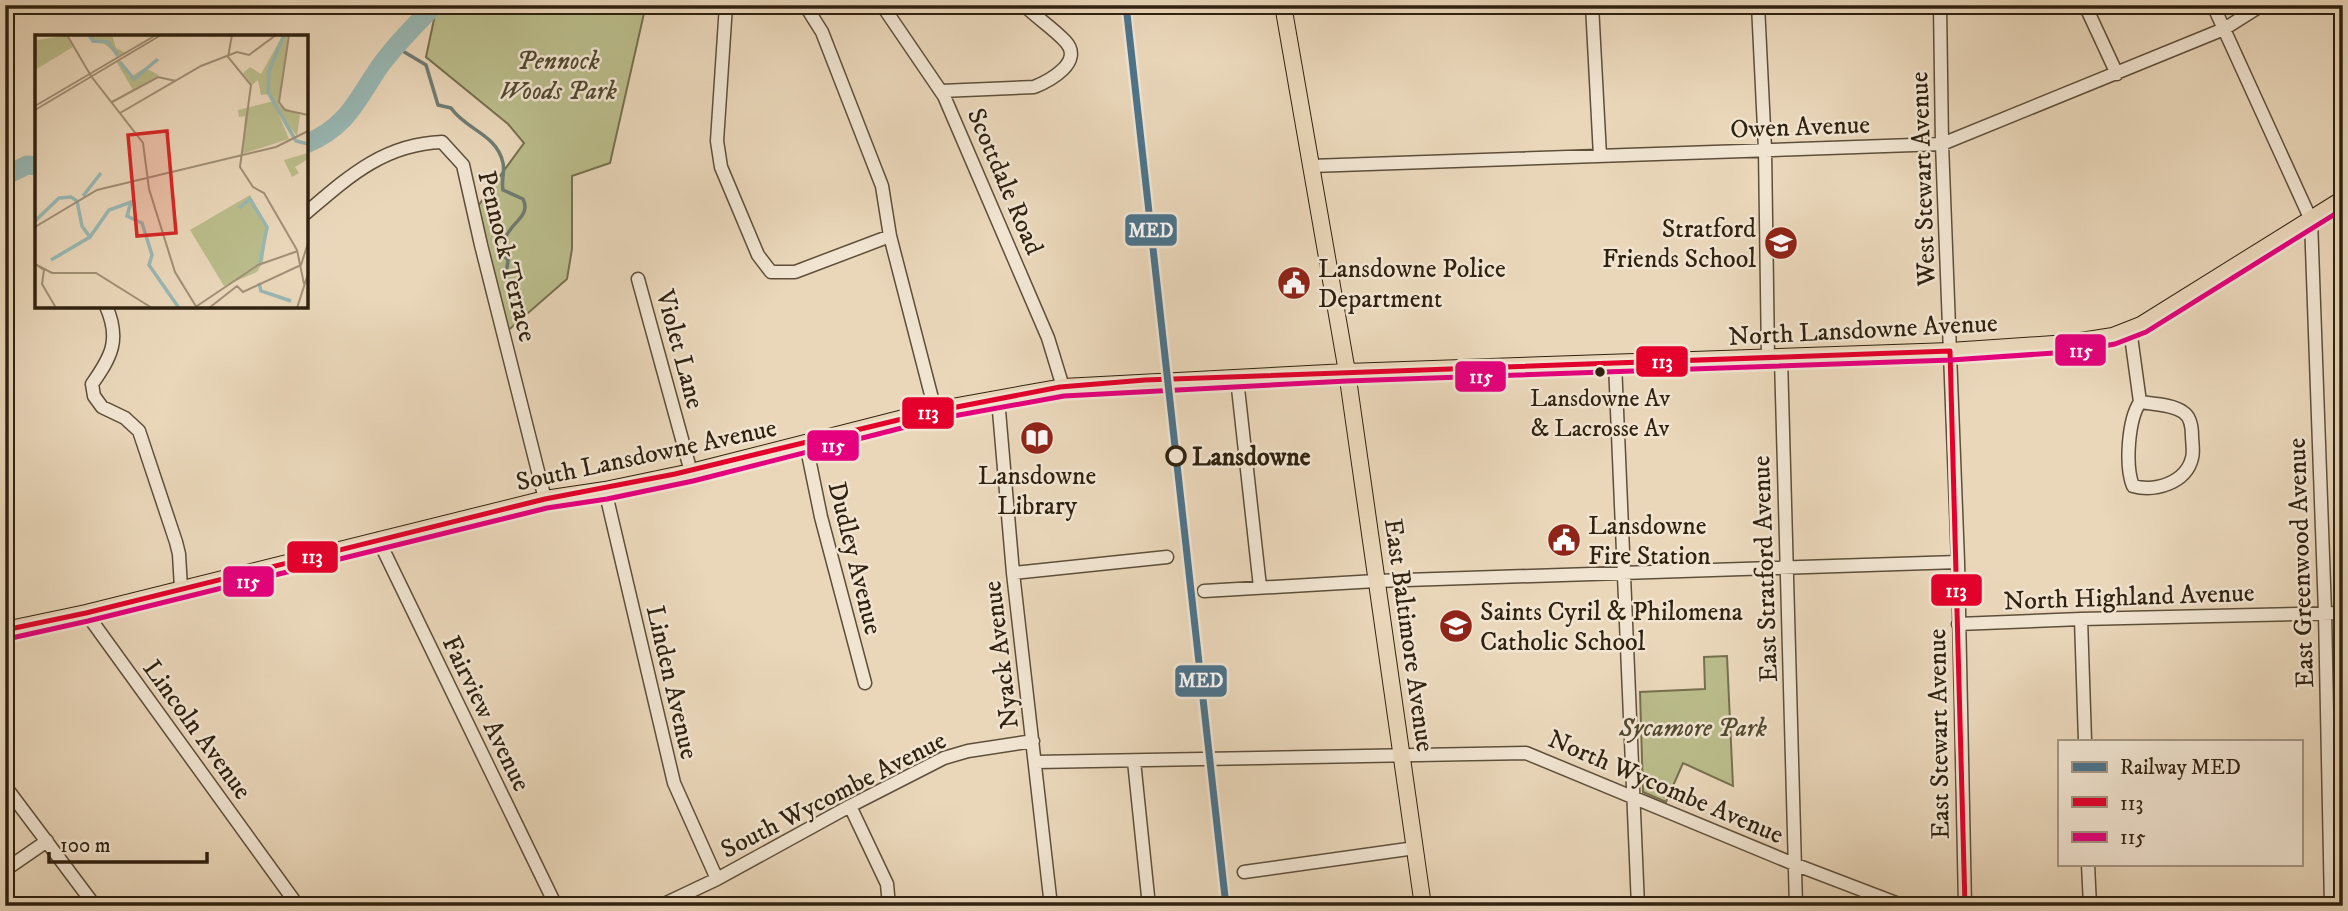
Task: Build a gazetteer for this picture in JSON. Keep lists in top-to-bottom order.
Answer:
{
  "streets": {
    "main road": ["North Lansdowne Avenue", "South Lansdowne Avenue", "East Baltimore Avenue"],
    "street": [
      "Owen Avenue",
      "West Stewart Avenue",
      "Scottdale Road",
      "Pennock Terrace",
      "Violet Lane",
      "Dudley Avenue",
      "East Greenwood Avenue",
      "East Stratford Avenue",
      "North Highland Avenue",
      "Nyack Avenue",
      "Linden Avenue",
      "Fairview Avenue",
      "Lincoln Avenue",
      "East Stewart Avenue",
      "North Wycombe Avenue",
      "South Wycombe Avenue"
    ]
  },
  "crossings": [
    ["Owen Avenue", "West Stewart Avenue"],
    ["Owen Avenue", "East Stratford Avenue"],
    ["Owen Avenue", "East Baltimore Avenue"],
    ["West Stewart Avenue", "North Lansdowne Avenue"],
    ["West Stewart Avenue", "East Stewart Avenue"],
    ["Scottdale Road", "South Lansdowne Avenue"],
    ["Pennock Terrace", "South Lansdowne Avenue"],
    ["North Lansdowne Avenue", "South Lansdowne Avenue"],
    ["North Lansdowne Avenue", "East Greenwood Avenue"],
    ["North Lansdowne Avenue", "East Stratford Avenue"],
    ["North Lansdowne Avenue", "East Baltimore Avenue"],
    ["North Lansdowne Avenue", "East Stewart Avenue"],
    ["Violet Lane", "South Lansdowne Avenue"],
    ["South Lansdowne Avenue", "Dudley Avenue"],
    ["South Lansdowne Avenue", "East Baltimore Avenue"],
    ["South Lansdowne Avenue", "Nyack Avenue"],
    ["South Lansdowne Avenue", "Linden Avenue"],
    ["South Lansdowne Avenue", "Fairview Avenue"],
    ["South Lansdowne Avenue", "Lincoln Avenue"],
    ["East Greenwood Avenue", "North Highland Avenue"],
    ["East Stratford Avenue", "North Wycombe Avenue"],
    ["North Highland Avenue", "East Stewart Avenue"],
    ["East Baltimore Avenue", "North Wycombe Avenue"],
    ["Nyack Avenue", "South Wycombe Avenue"],
    ["Linden Avenue", "South Wycombe Avenue"]
  ],
  "parks": ["Pennock Woods Park", "Sycamore Park"],
  "places": {
    "school or university": ["Stratford Friends School", "Saints Cyril & Philomena Catholic School"],
    "public building": ["Lansdowne Police Department", "Lansdowne Fire Station"],
    "other": ["Lansdowne Av & Lacrosse Av", "Lansdowne"],
    "library": ["Lansdowne Library"]
  },
  "lines": ["rail line MED", "transit line 115", "transit line 113"],
  "legend": ["Railway MED", "113", "115"],
  "scale_bar": "100 m"
}
